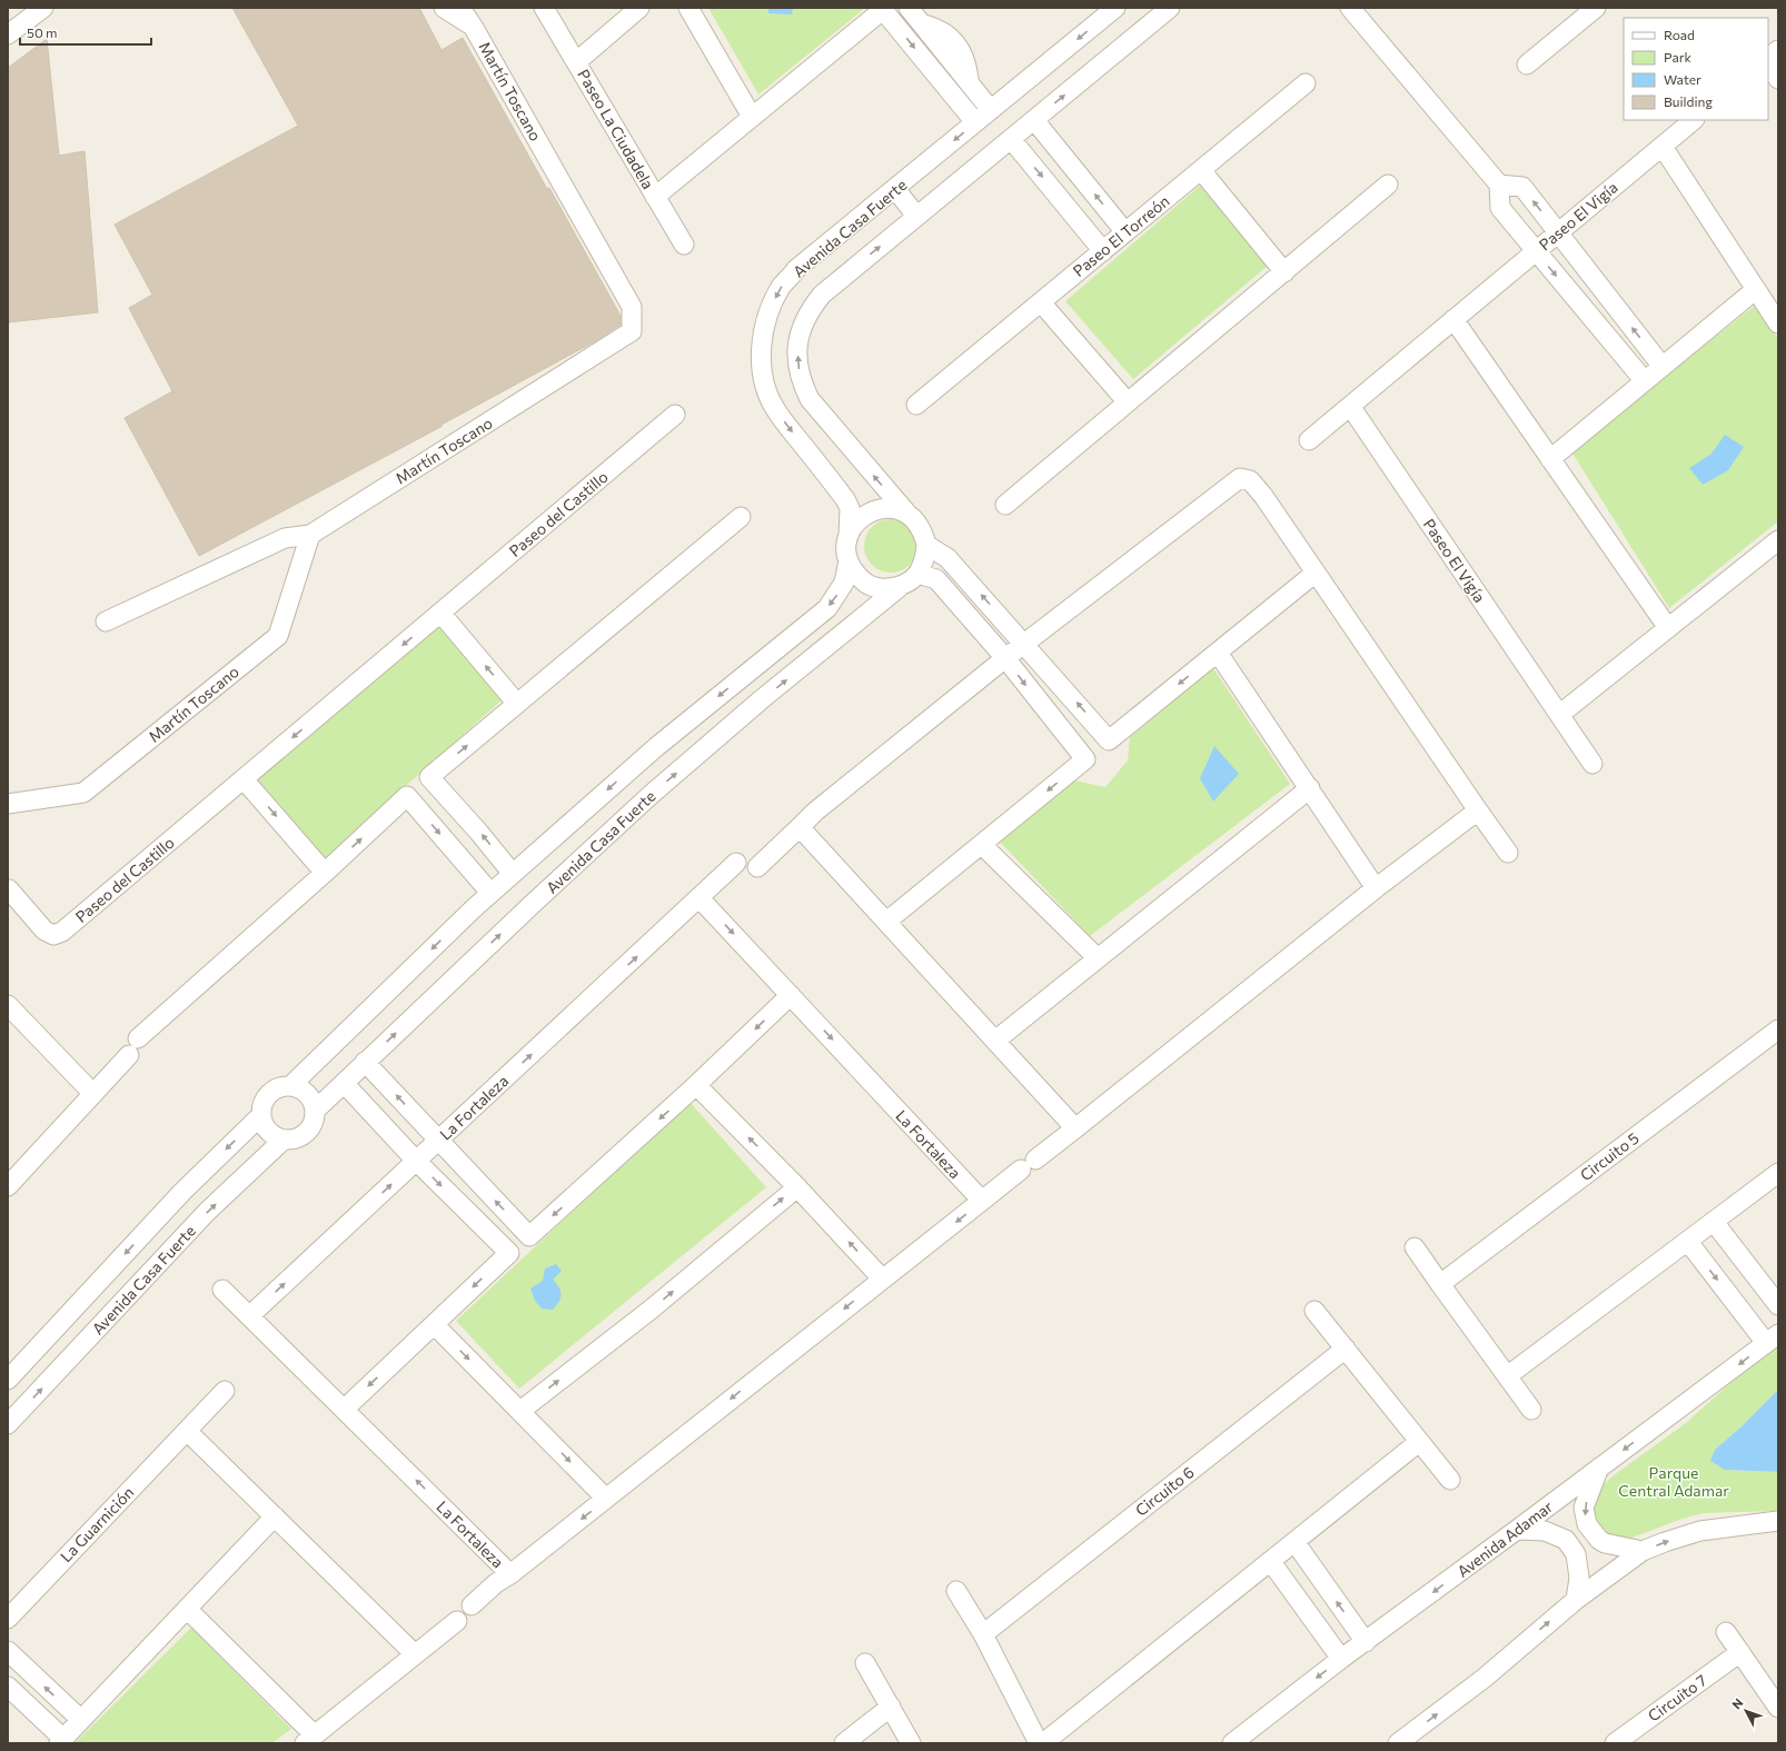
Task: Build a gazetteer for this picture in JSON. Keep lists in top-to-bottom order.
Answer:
{
  "streets": {
    "street": [
      "Martín Toscano",
      "Paseo La Ciudadela",
      "Paseo El Vigía",
      "Avenida Casa Fuerte",
      "Paseo El Torreón",
      "Paseo del Castillo",
      "La Fortaleza",
      "Circuito 5",
      "Circuito 6",
      "La Guarnición",
      "Avenida Adamar",
      "Circuito 7"
    ]
  },
  "parks": ["Parque Central Adamar"],
  "legend": [
    "Road",
    "Park",
    "Water",
    "Building"
  ],
  "scale_bar": "50 m",
  "north": "top left"
}
